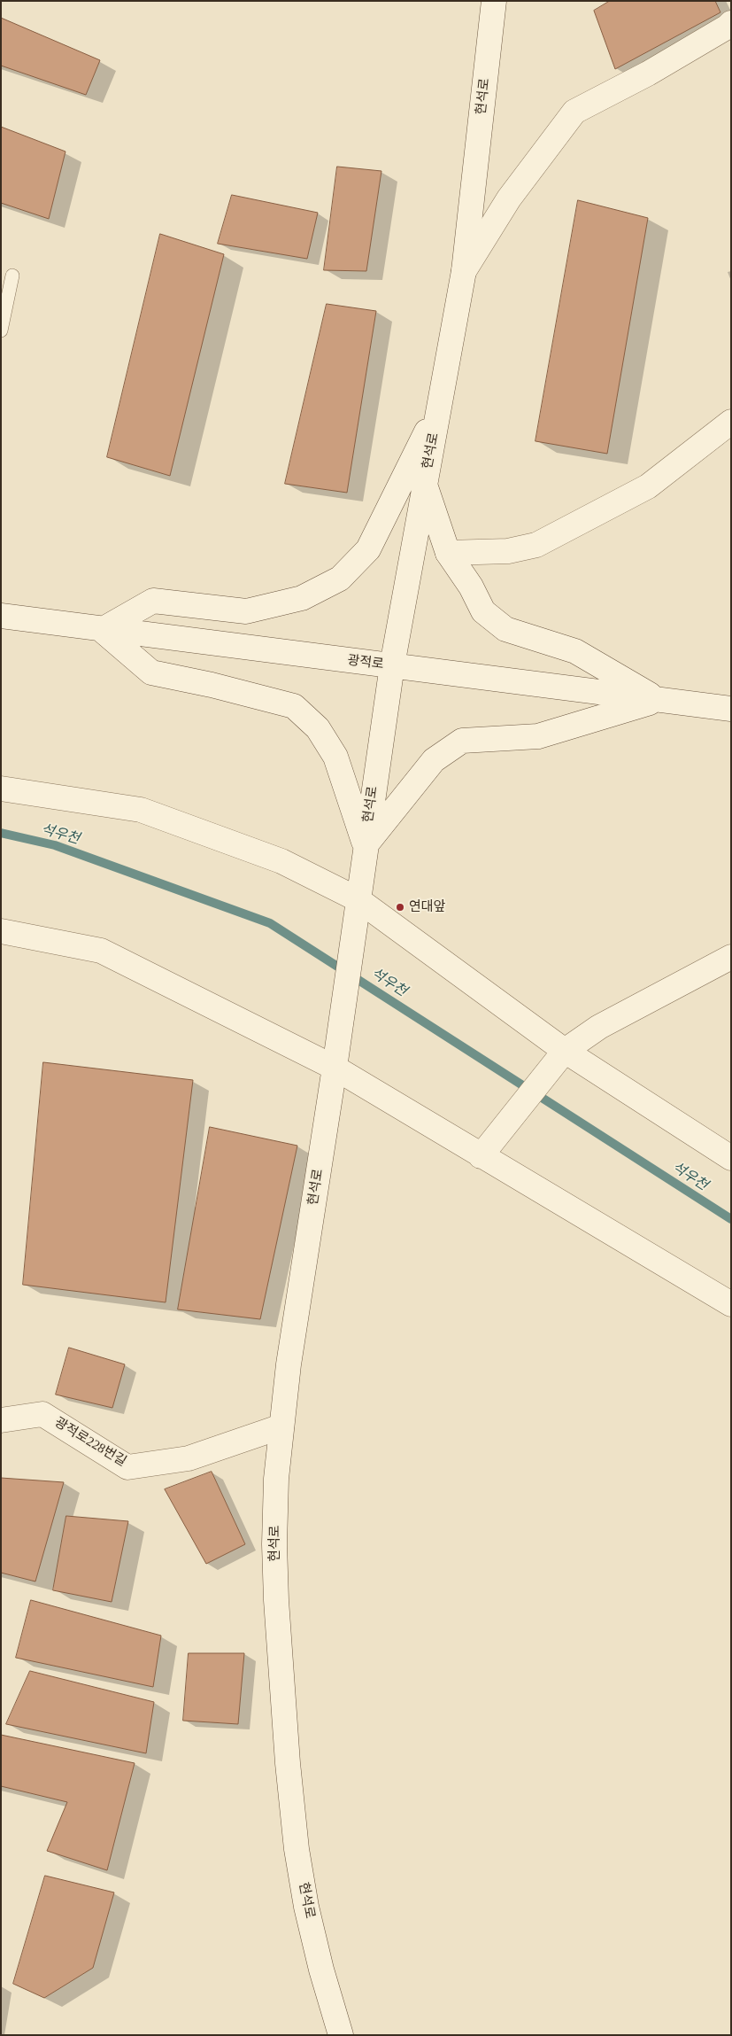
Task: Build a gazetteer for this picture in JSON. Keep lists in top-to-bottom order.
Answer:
{
  "streets": {
    "street": ["현석로", "광적로", "광적로228번길"]
  },
  "crossings": [
    ["현석로", "광적로"],
    ["현석로", "광적로228번길"]
  ],
  "water": ["석우천"],
  "places": ["연대앞"]
}
